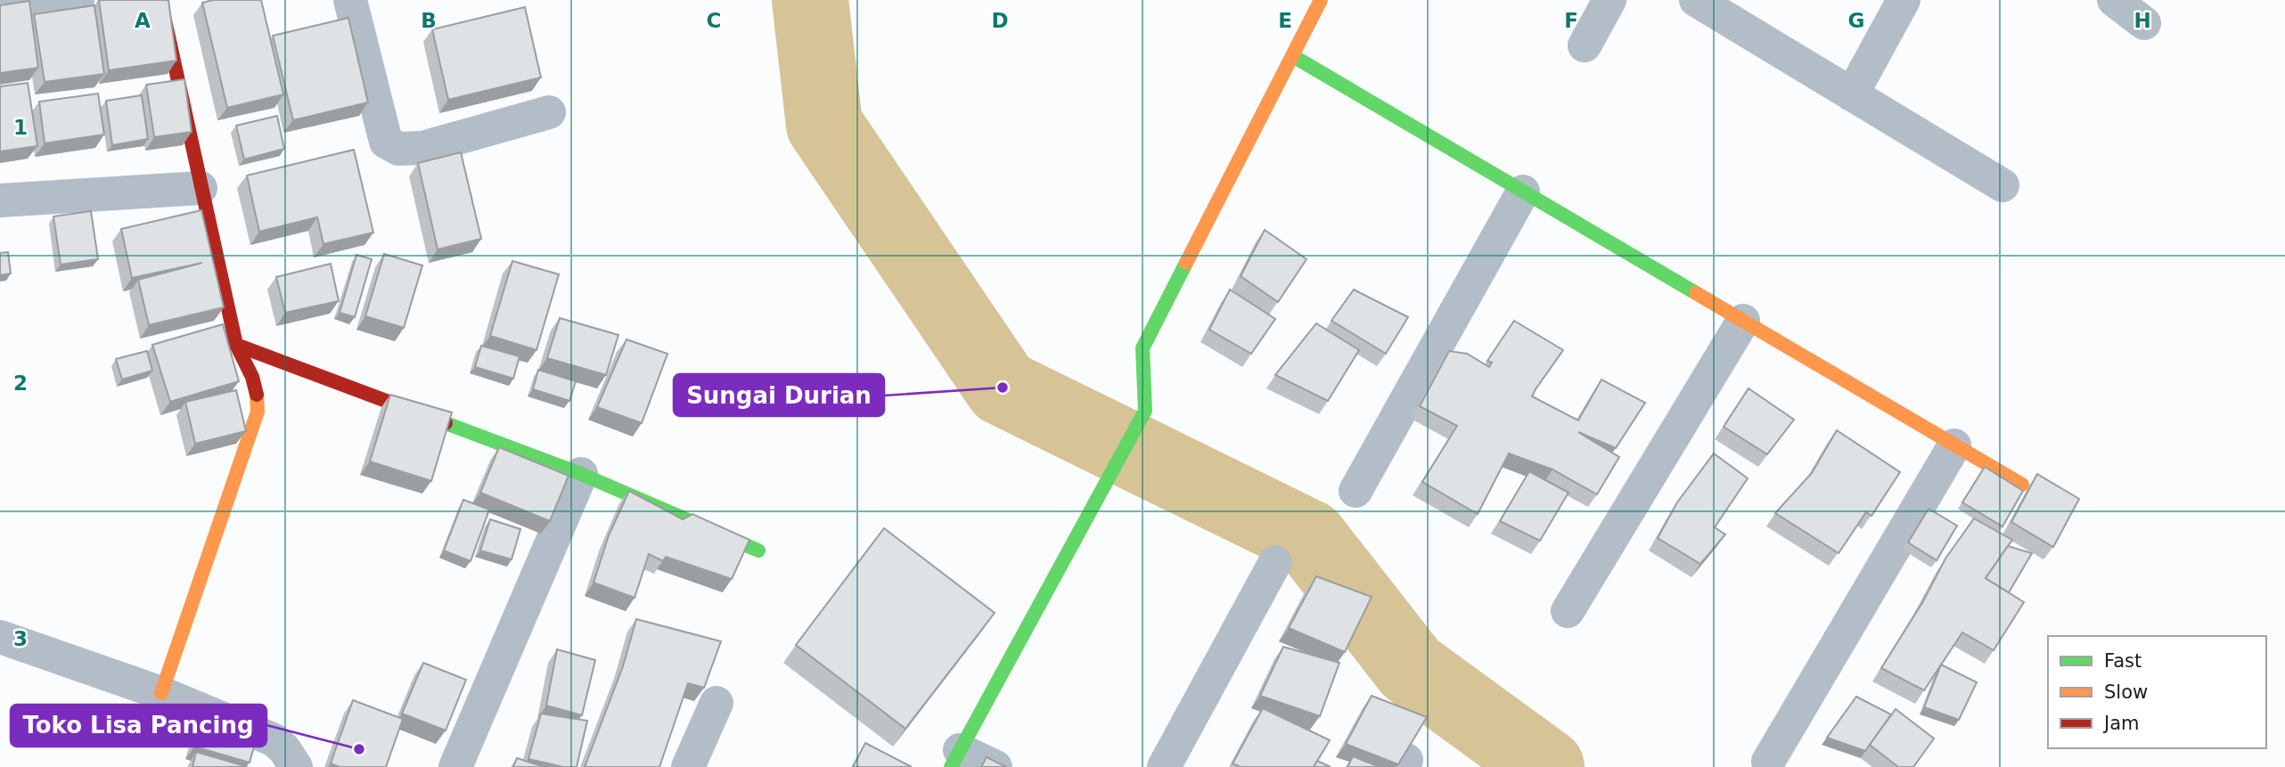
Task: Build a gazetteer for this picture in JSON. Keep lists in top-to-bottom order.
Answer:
{
  "places": ["Sungai Durian", "Toko Lisa Pancing"],
  "legend": ["Fast", "Slow", "Jam"],
  "grid": {
    "columns": [
      "A",
      "B",
      "C",
      "D",
      "E",
      "F",
      "G",
      "H"
    ],
    "rows": ["1", "2", "3"]
  }
}
